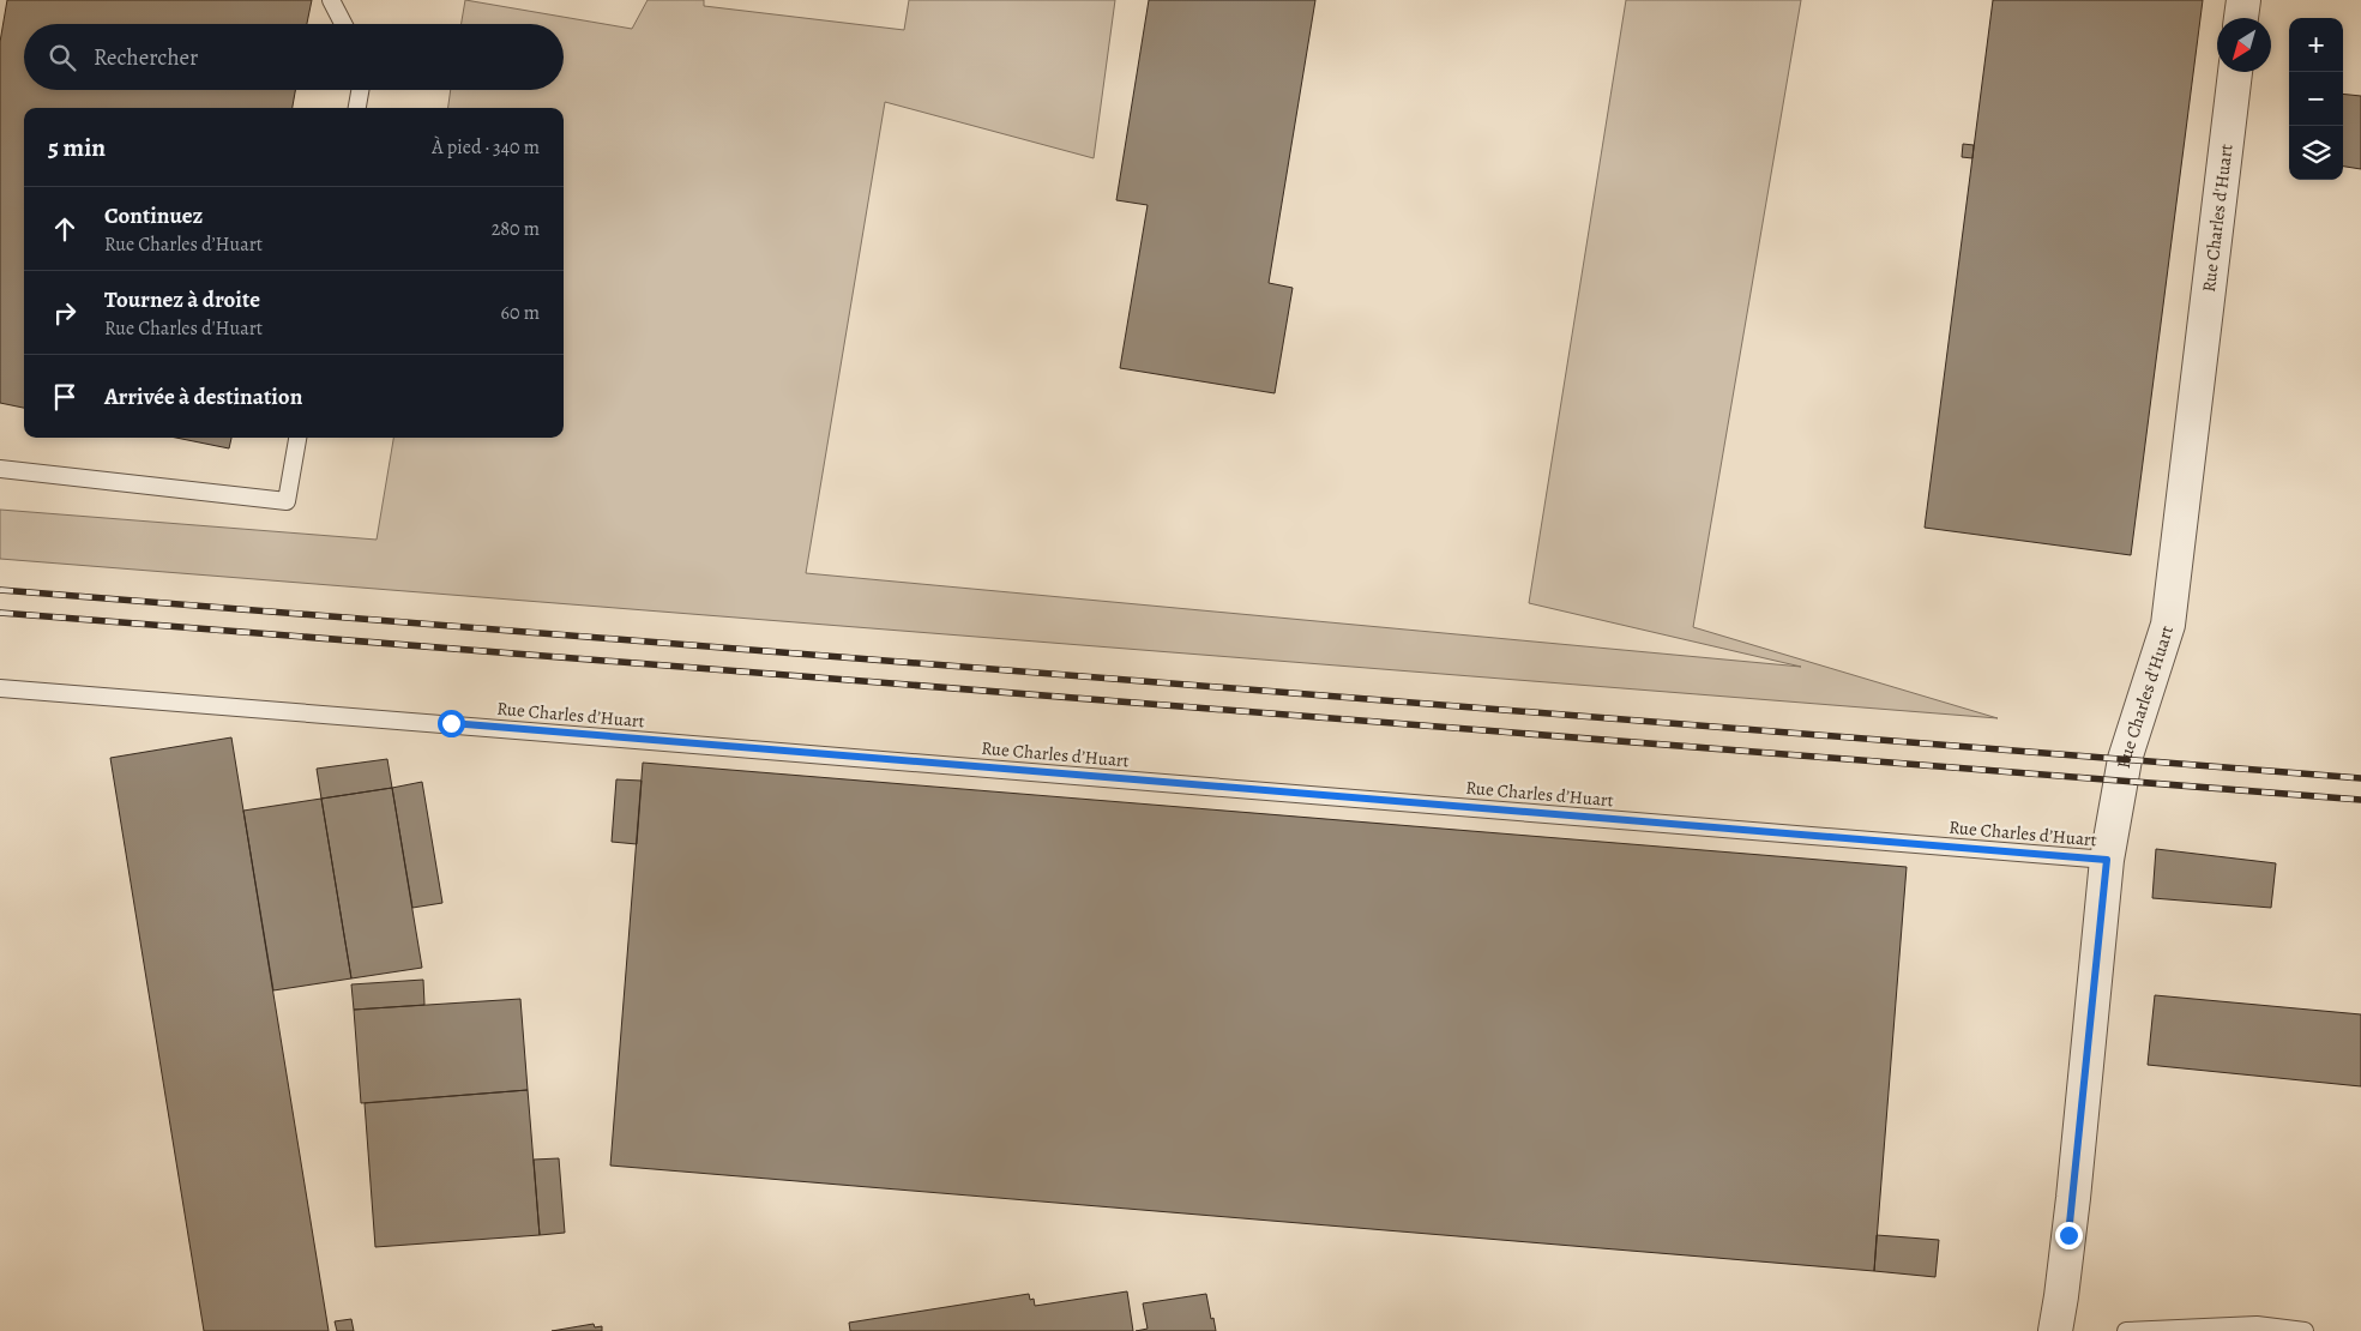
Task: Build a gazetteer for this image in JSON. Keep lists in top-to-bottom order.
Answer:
{
  "streets": {
    "street": ["Rue Charles d'Huart"],
    "lane": ["Rue Charles d’Huart"]
  },
  "crossings": [
    ["Rue Charles d'Huart", "Rue Charles d’Huart"]
  ],
  "north": "bottom left",
  "page": {
    "map_buttons": ["+", "−"],
    "search": "Rechercher",
    "heading": ["5 min", "À pied · 340 m"],
    "list": [
      ["Continuez", "Rue Charles d’Huart", "280 m"],
      ["Tournez à droite", "Rue Charles d'Huart", "60 m"],
      "Arrivée à destination"
    ]
  }
}
